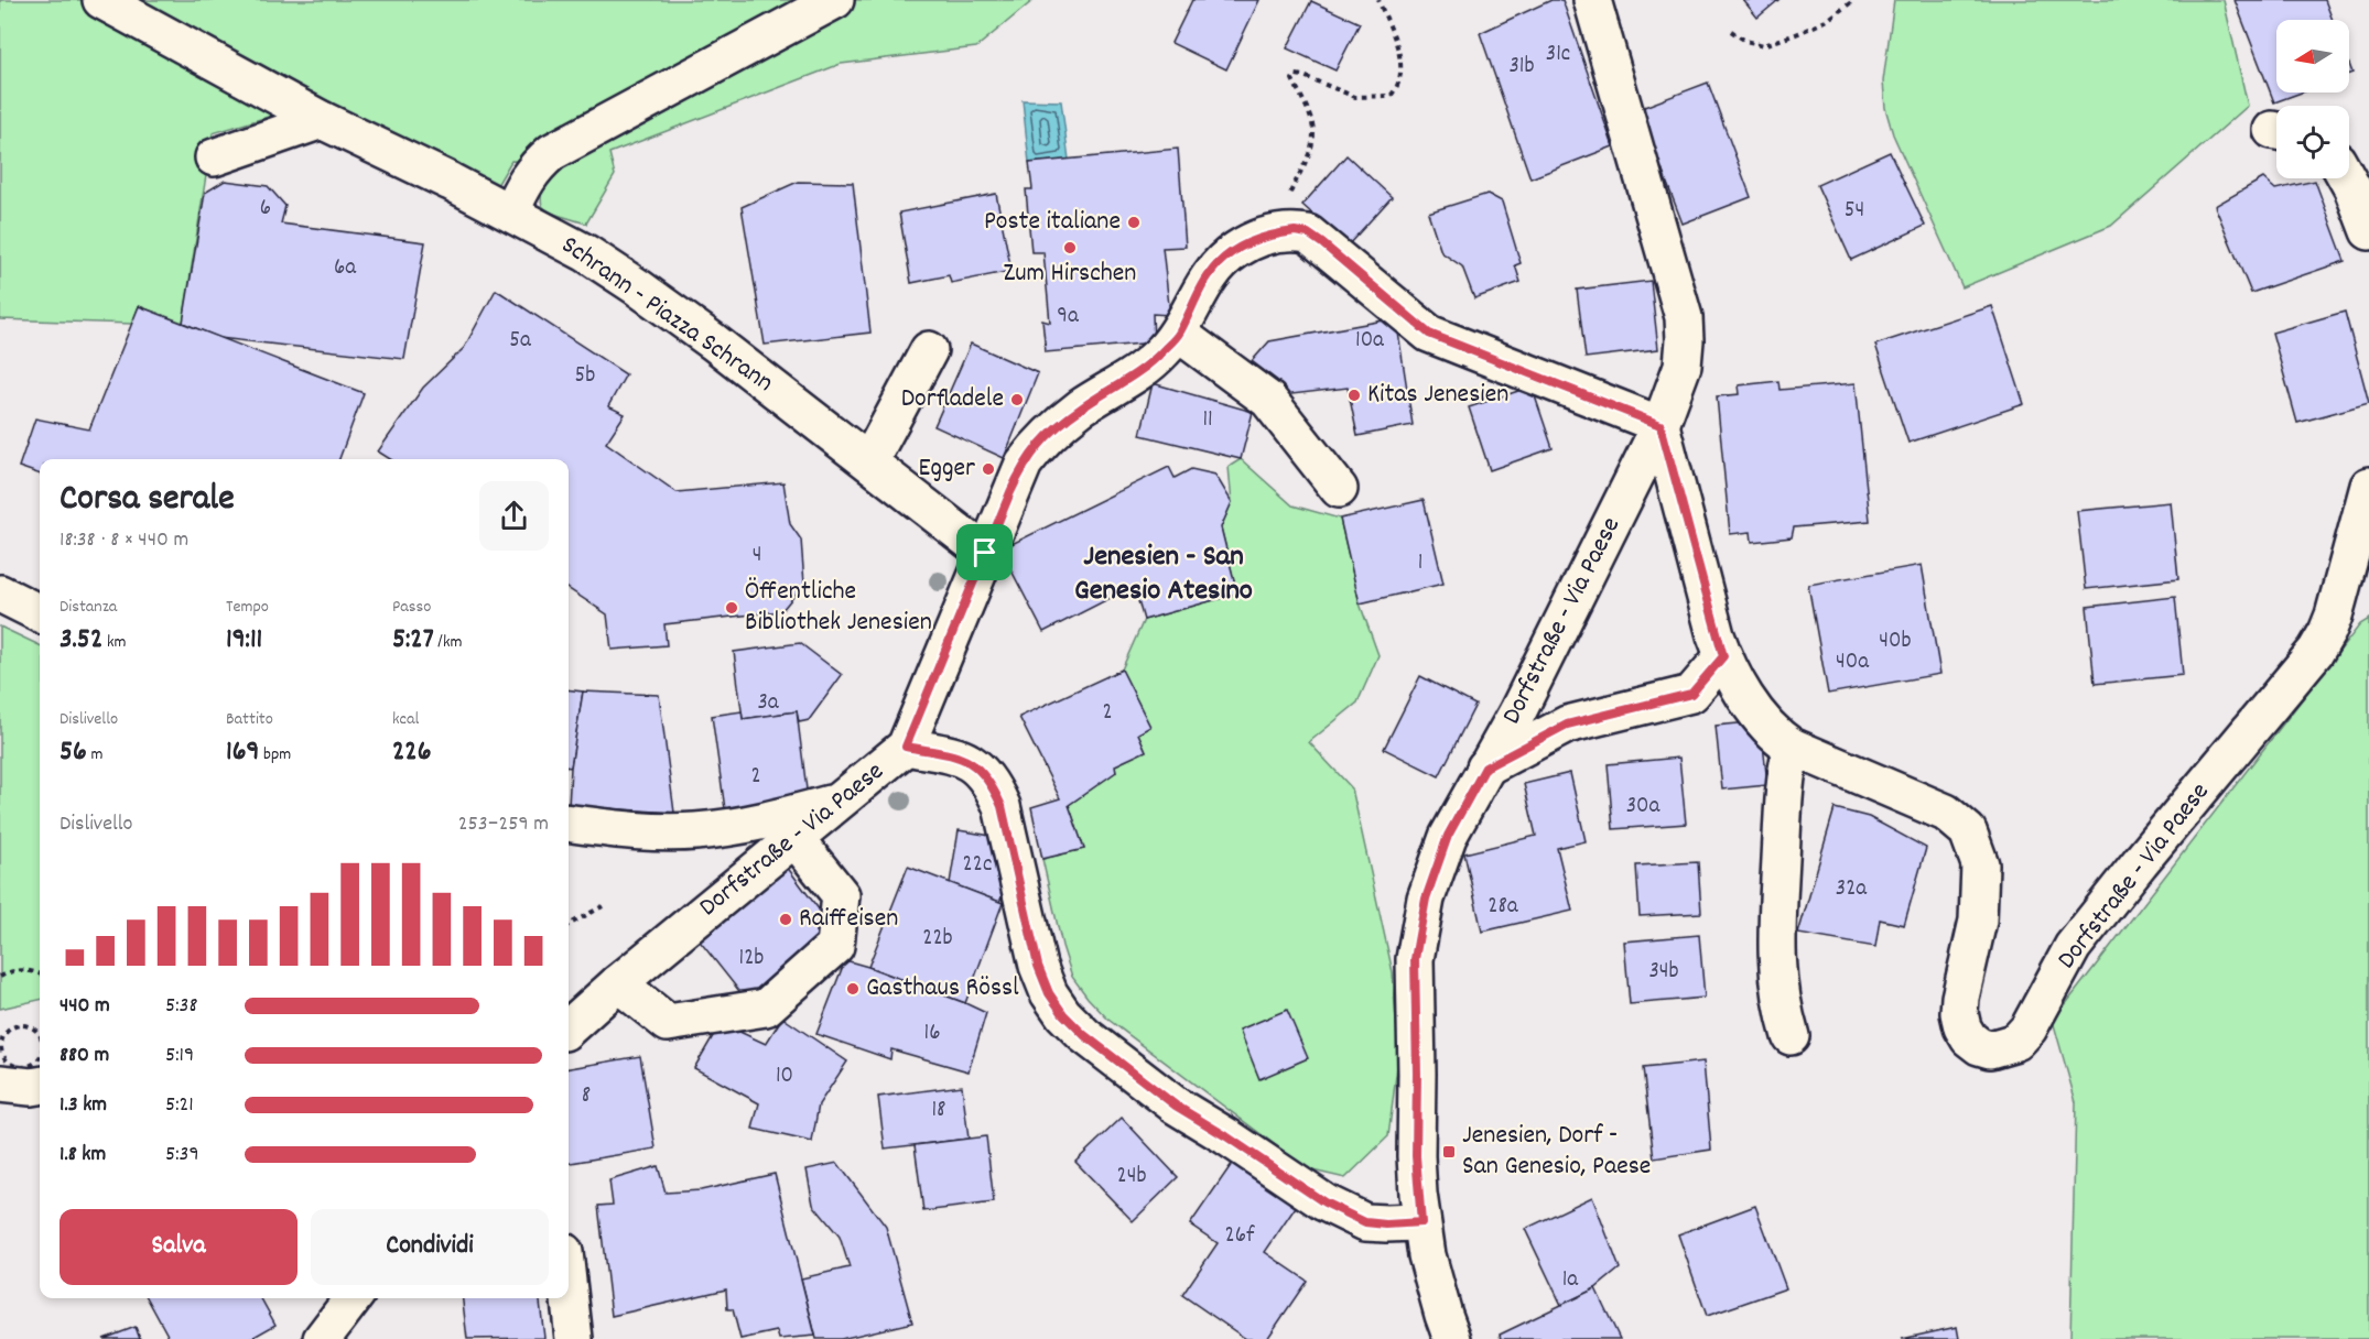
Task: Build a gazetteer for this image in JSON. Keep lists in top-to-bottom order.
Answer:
{
  "streets": {
    "street": ["Schrann - Piazza Schrann", "Dorfstraße - Via Paese"]
  },
  "districts": ["Jenesien - San Genesio Atesino"],
  "places": {
    "other": [
      "Poste italiane",
      "Zum Hirschen",
      "Kitas Jenesien",
      "Dorfladele",
      "Egger",
      "Öffentliche Bibliothek Jenesien",
      "Raiffeisen",
      "Gasthaus Rössl"
    ],
    "transit": ["Jenesien, Dorf - San Genesio, Paese"]
  },
  "house_numbers": [
    "31c",
    "31b",
    "6",
    "54",
    "6a",
    "9a",
    "5a",
    "10a",
    "5b",
    "11",
    "4",
    "1",
    "40b",
    "40a",
    "3a",
    "2",
    "2",
    "30a",
    "22c",
    "32a",
    "28a",
    "22b",
    "12b",
    "34b",
    "16",
    "10",
    "8",
    "18",
    "24b",
    "26f",
    "1a"
  ],
  "north": "left",
  "page": {
    "heading": ["Corsa serale", "18:38 · 8 × 440 m"],
    "stats": [
      ["Distanza", "3.52 km"],
      ["Tempo", "19:11"],
      ["Passo", "5:27 /km"],
      ["Dislivello", "56 m"],
      ["Battito", "169 bpm"],
      ["kcal", "226"]
    ],
    "chart": ["Dislivello", "253–259 m"],
    "list": [
      {
        "name": "440 m",
        "note": "5:38"
      },
      {
        "name": "880 m",
        "note": "5:19"
      },
      {
        "name": "1.3 km",
        "note": "5:21"
      },
      {
        "name": "1.8 km",
        "note": "5:39"
      }
    ],
    "buttons": ["Salva", "Condividi"]
  }
}
